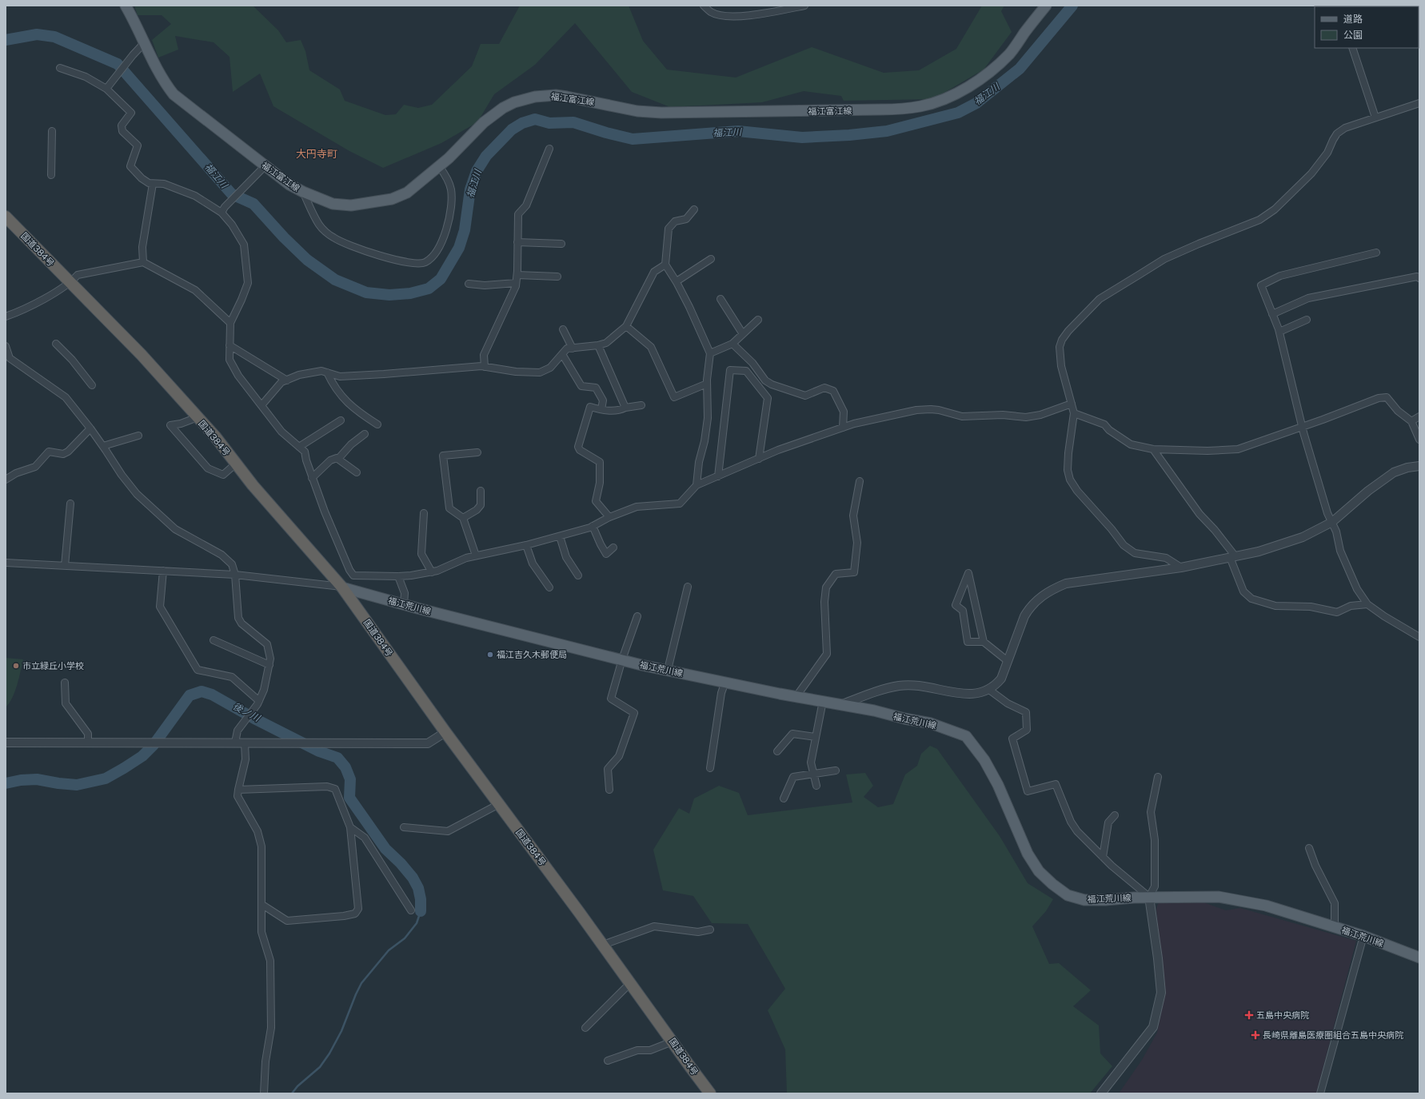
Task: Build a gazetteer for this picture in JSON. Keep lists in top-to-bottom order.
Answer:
{
  "streets": {
    "highway": ["国道384号"],
    "main road": ["福江富江線", "福江荒川線"]
  },
  "crossings": [
    ["国道384号", "福江荒川線"]
  ],
  "districts": ["大円寺町"],
  "water": ["福江川", "後ノ川"],
  "places": {
    "other": ["福江吉久木郵便局", "市立緑丘小学校"],
    "health": ["五島中央病院", "長崎県離島医療圏組合五島中央病院"]
  },
  "legend": ["道路", "公園"]
}
